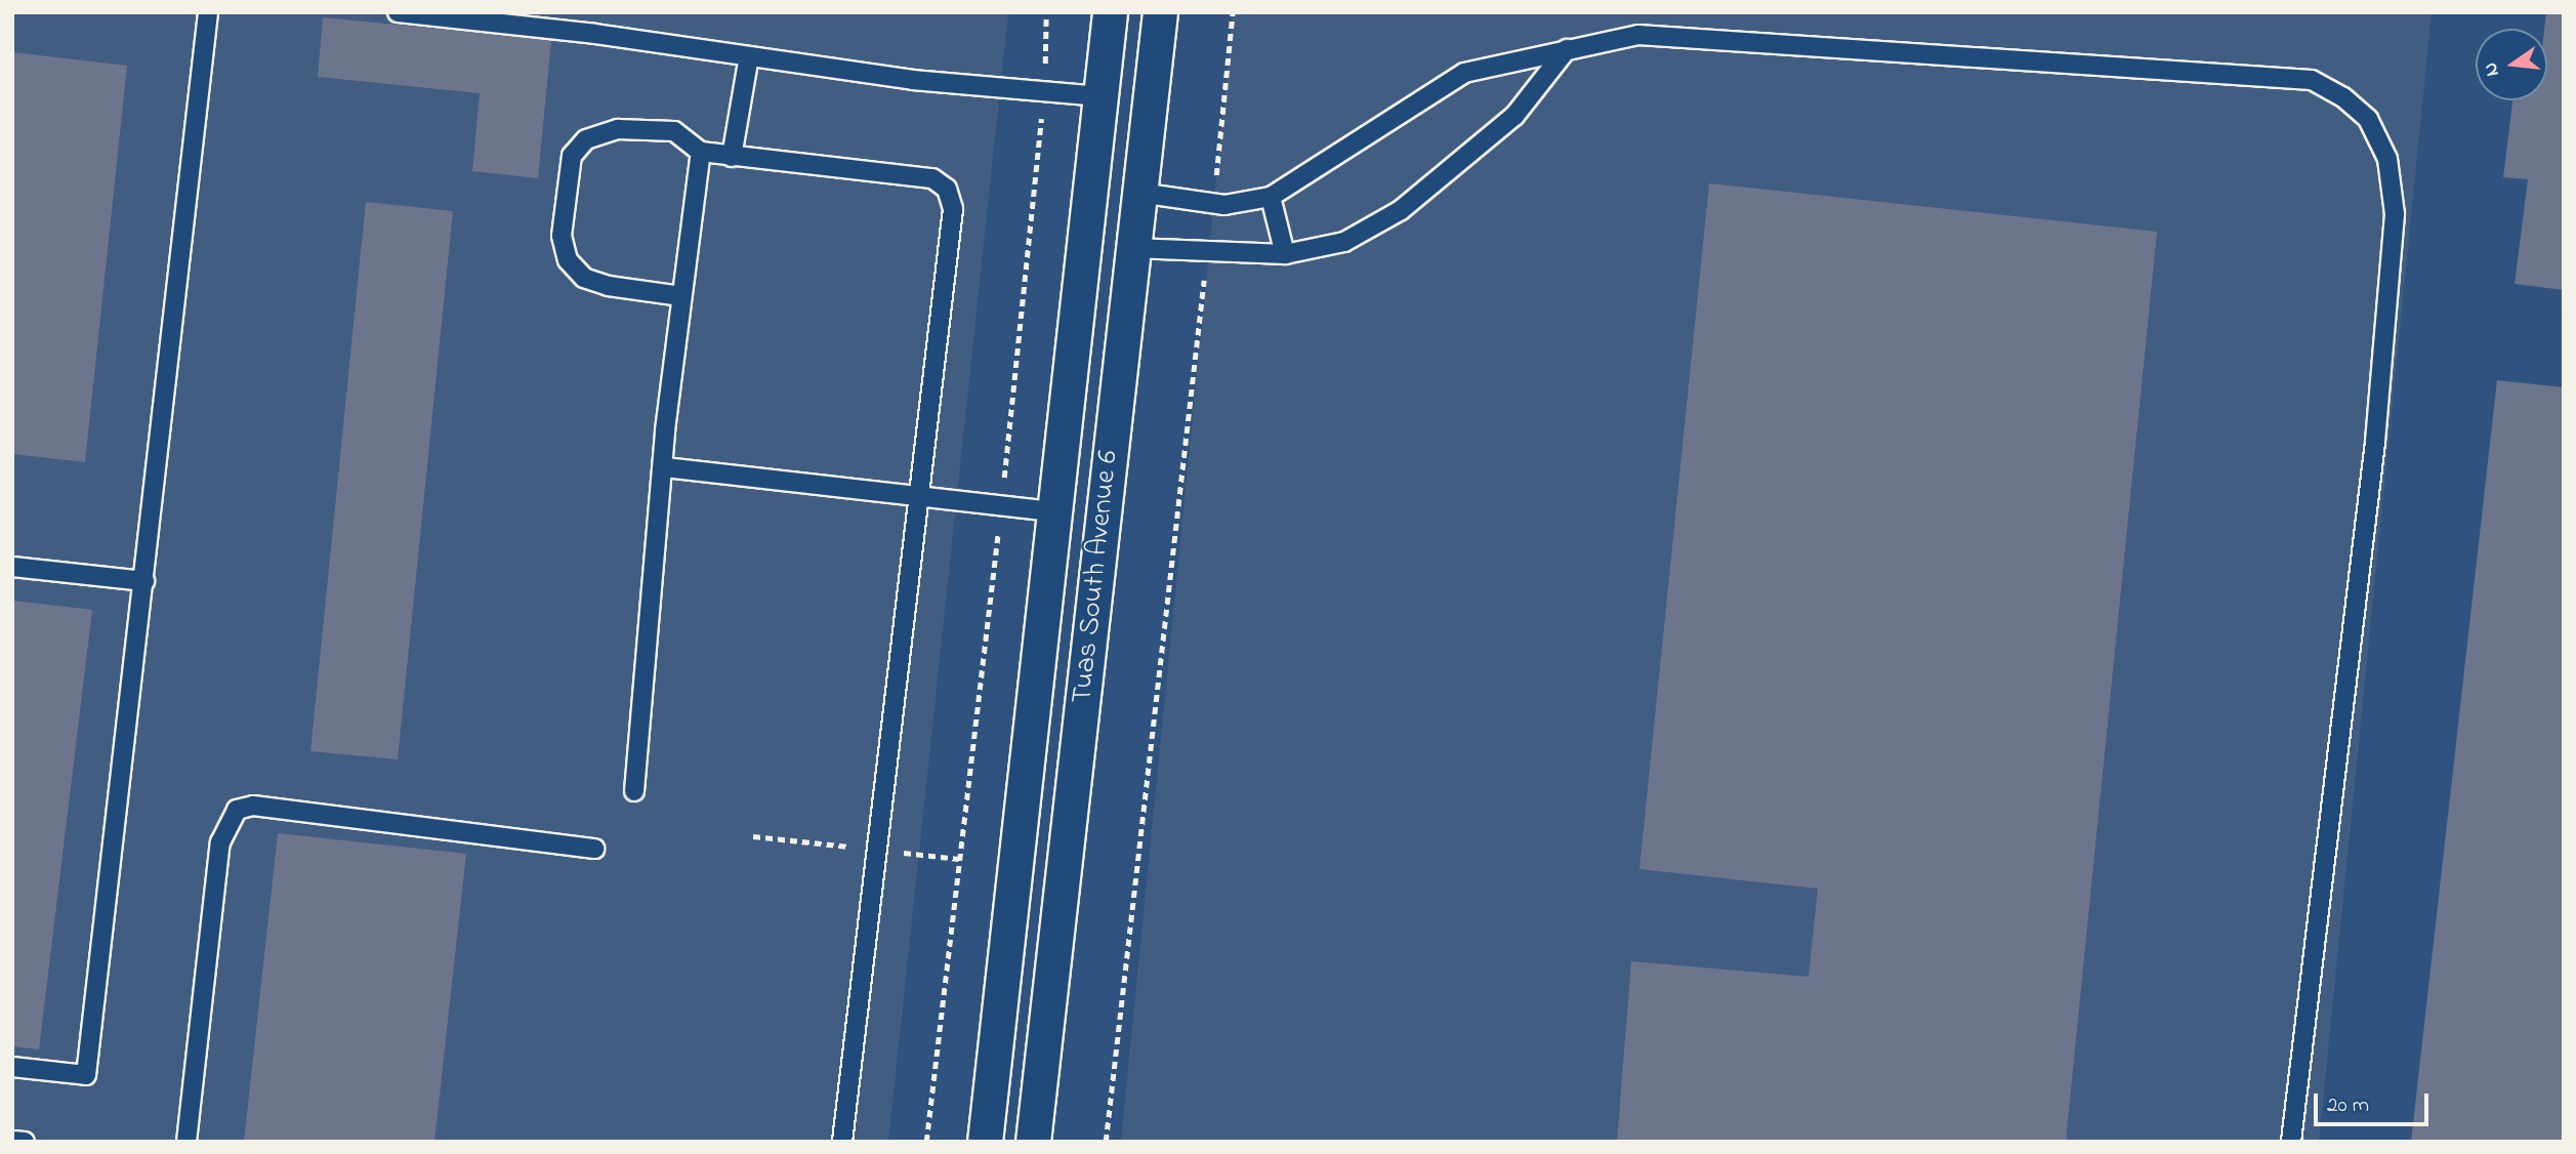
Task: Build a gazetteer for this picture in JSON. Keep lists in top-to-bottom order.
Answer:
{
  "streets": {
    "street": ["Tuas South Avenue 6"]
  },
  "scale_bar": "20 m",
  "north": "left"
}
